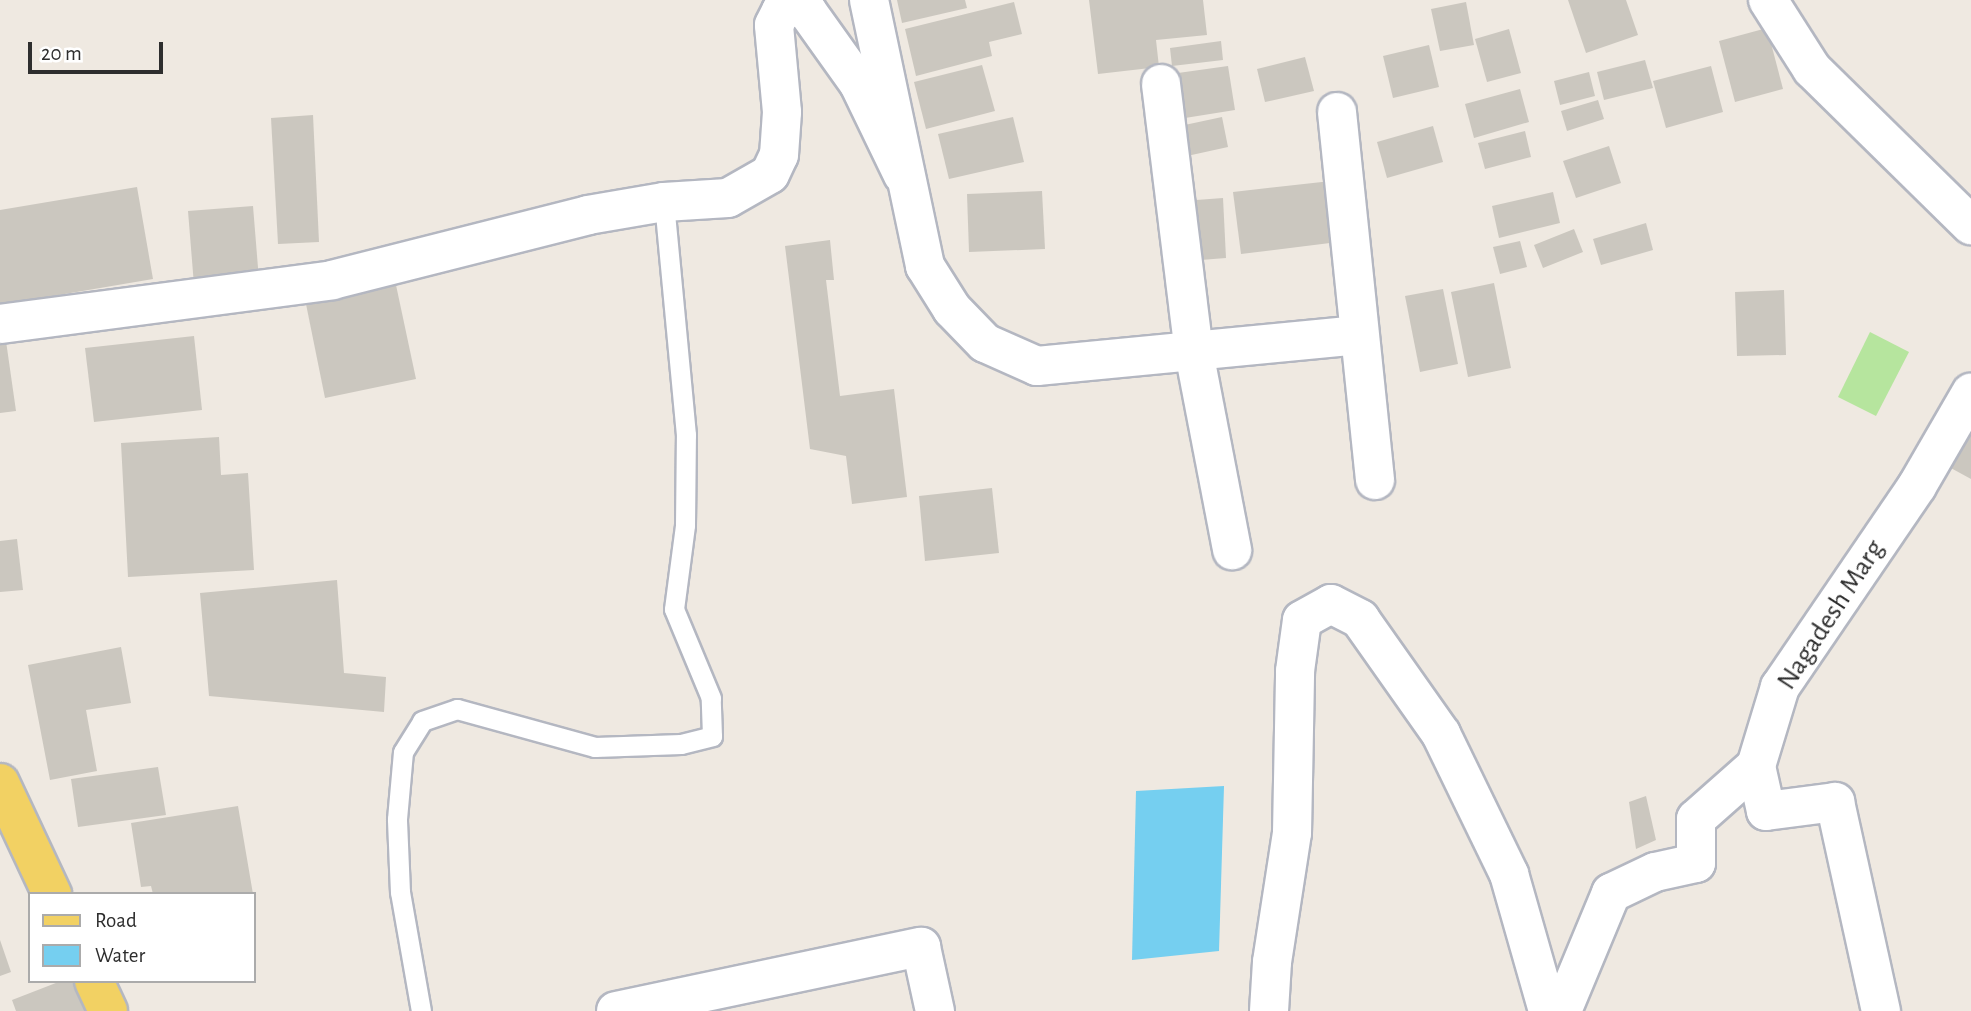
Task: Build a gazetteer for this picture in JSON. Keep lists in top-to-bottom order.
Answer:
{
  "streets": {
    "street": ["Nagadesh Marg"]
  },
  "legend": ["Road", "Water"],
  "scale_bar": "20 m"
}
